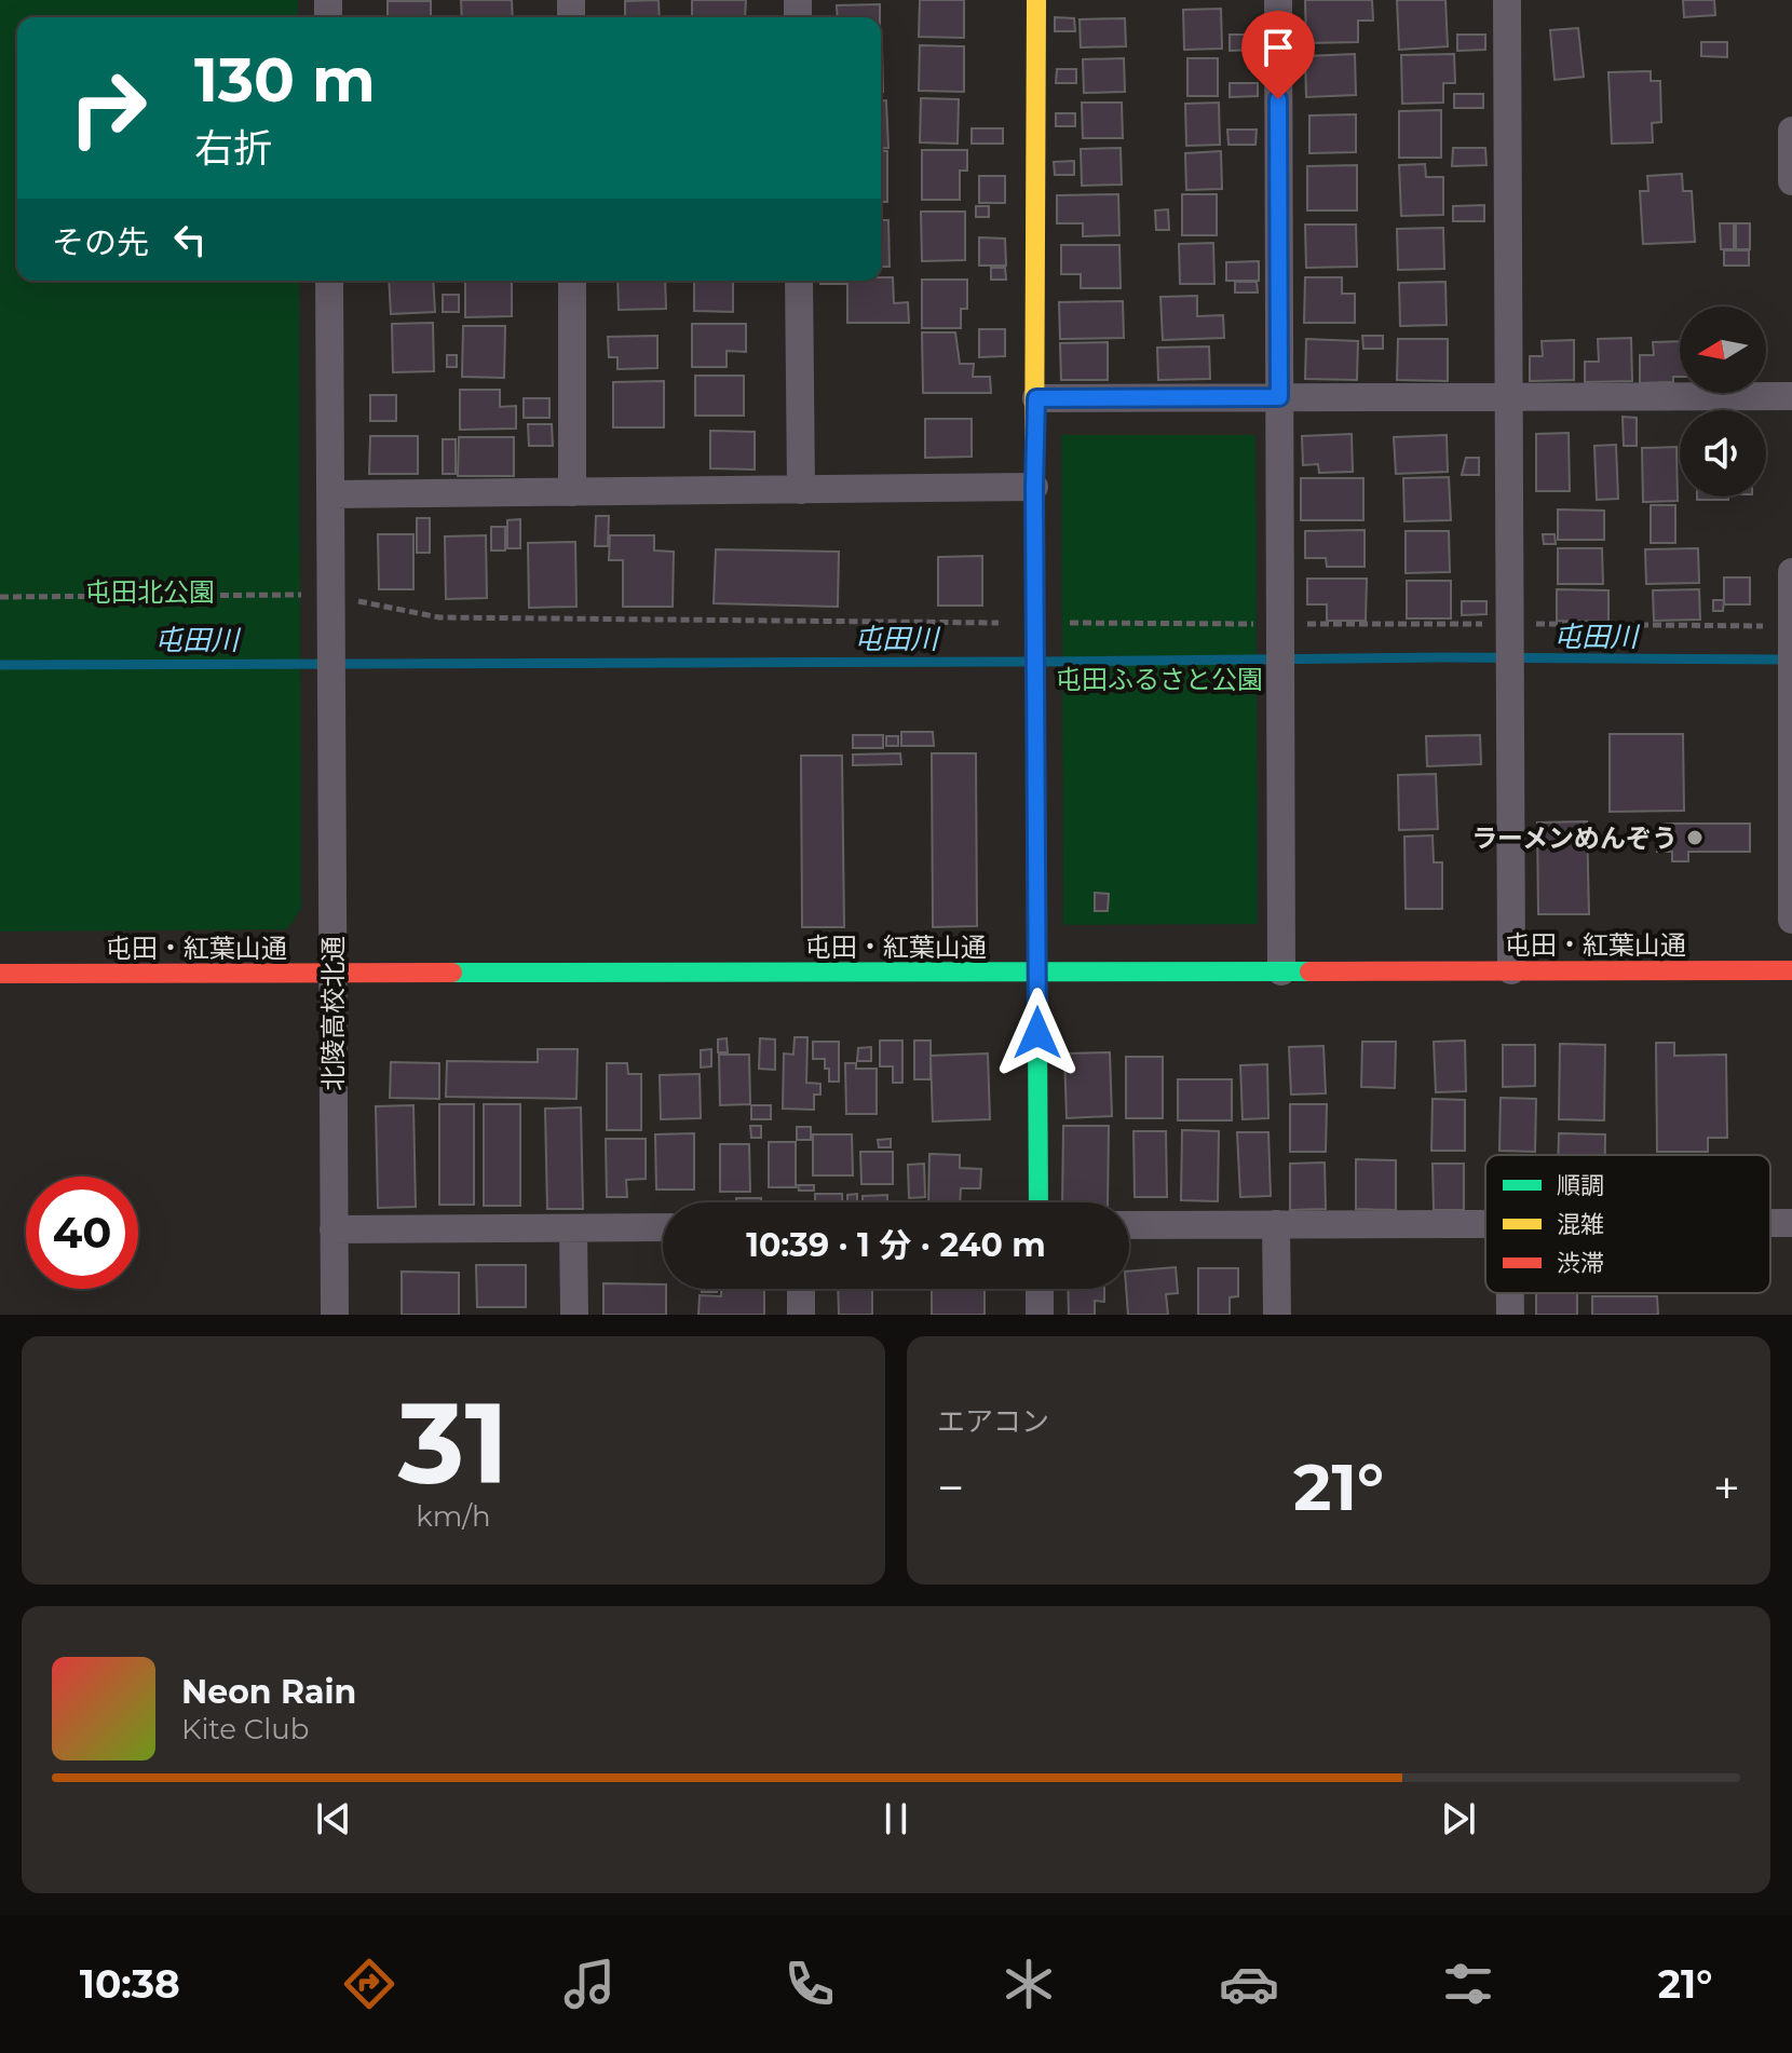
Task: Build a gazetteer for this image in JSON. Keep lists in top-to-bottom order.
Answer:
{
  "streets": {
    "street": ["屯田・紅葉山通", "北陵高校北通"]
  },
  "crossings": [
    ["屯田・紅葉山通", "北陵高校北通"]
  ],
  "water": ["屯田川"],
  "parks": ["屯田北公園", "屯田ふるさと公園"],
  "places": ["ラーメンめんぞう"],
  "legend": ["順調", "混雑", "渋滞"],
  "north": "left",
  "page": {
    "turn": ["130 m", "右折"],
    "then": "その先",
    "limit": "40",
    "trip": "10:39 · 1 分 · 240 m",
    "tile": [
      ["31", "km/h"],
      "エアコン"
    ],
    "heat": ["−", "21°", "+"],
    "song": ["Neon Rain", "Kite Club"],
    "tabs": ["10:38", "21°"]
  }
}
